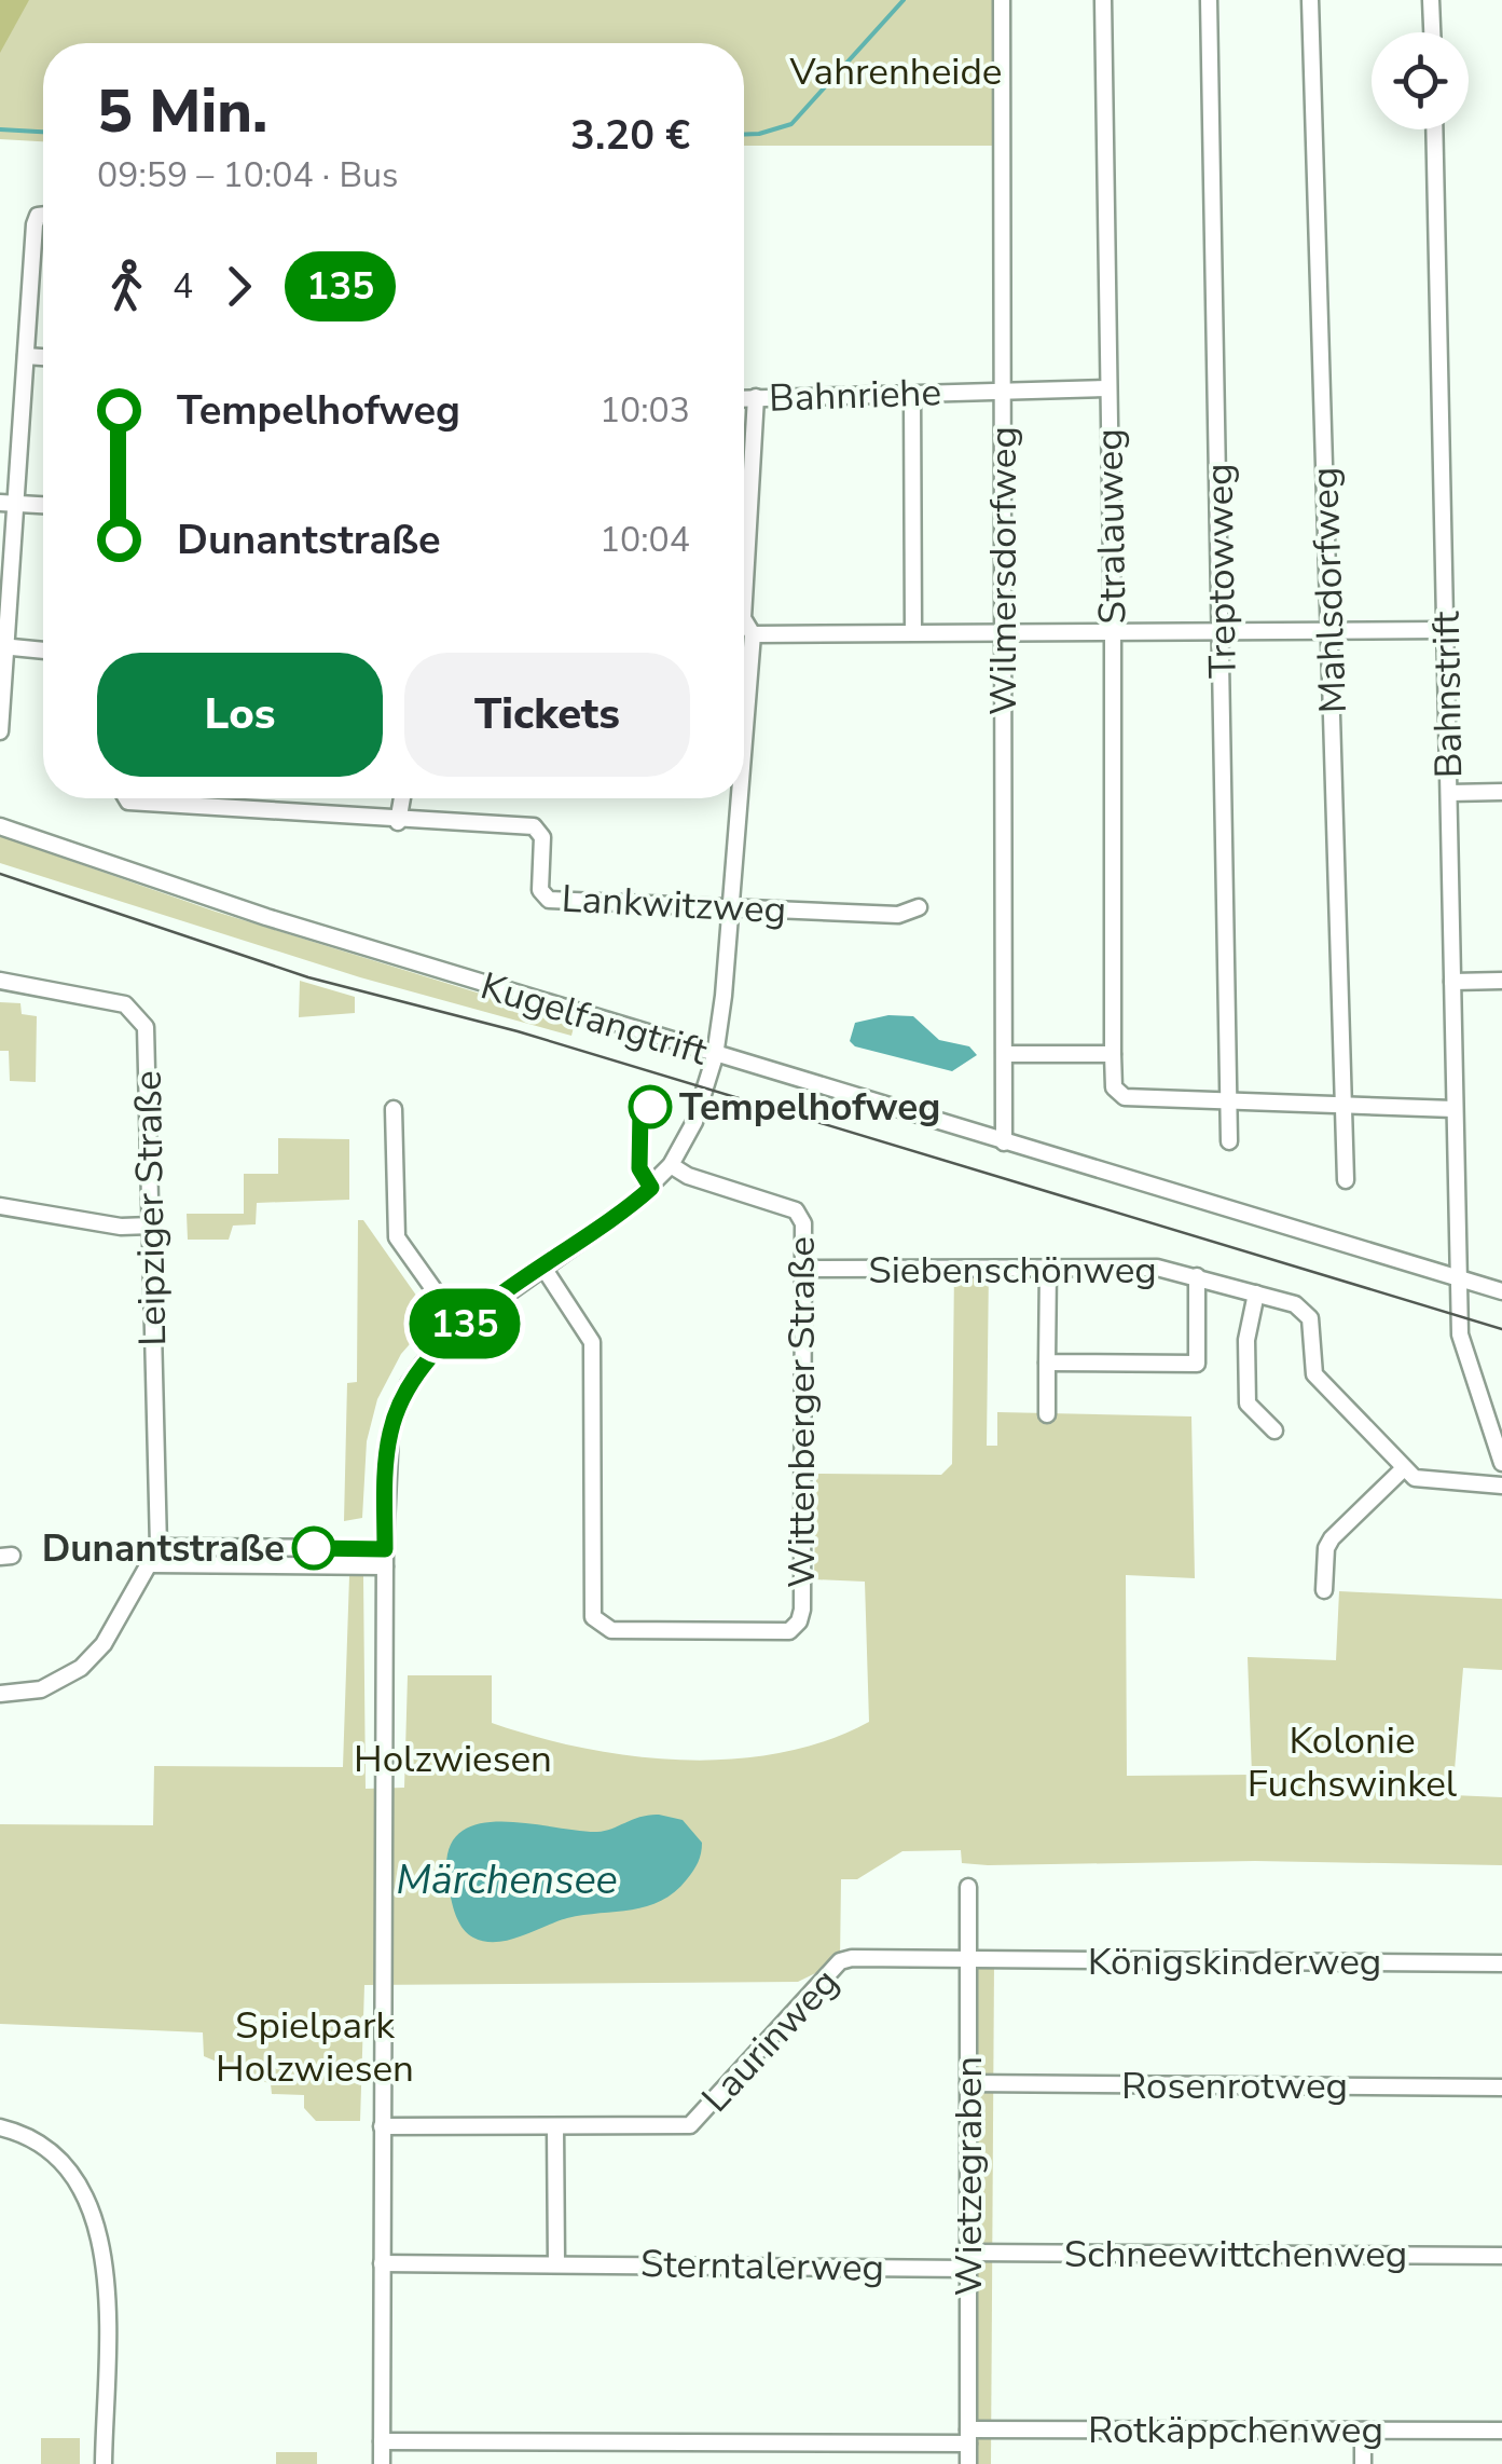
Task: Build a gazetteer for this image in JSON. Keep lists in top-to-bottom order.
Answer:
{
  "streets": {
    "street": [
      "Bahnriehe",
      "Stralauweg",
      "Wilmersdorfweg",
      "Treptowweg",
      "Mahlsdorfweg",
      "Bahnstrift",
      "Lankwitzweg",
      "Kugelfangtrift",
      "Leipziger Straße",
      "Siebenschönweg",
      "Wittenberger Straße",
      "Königskinderweg",
      "Laurinweg",
      "Rosenrotweg",
      "Wietzegraben",
      "Schneewittchenweg",
      "Sterntalerweg",
      "Rotkäppchenweg"
    ]
  },
  "crossings": [
    ["Bahnriehe", "Stralauweg"],
    ["Bahnriehe", "Wilmersdorfweg"],
    ["Wilmersdorfweg", "Kugelfangtrift"],
    ["Bahnstrift", "Kugelfangtrift"],
    ["Siebenschönweg", "Wittenberger Straße"],
    ["Königskinderweg", "Laurinweg"],
    ["Königskinderweg", "Wietzegraben"],
    ["Laurinweg", "Wietzegraben"],
    ["Rosenrotweg", "Wietzegraben"],
    ["Wietzegraben", "Schneewittchenweg"],
    ["Wietzegraben", "Sterntalerweg"],
    ["Wietzegraben", "Rotkäppchenweg"],
    ["Schneewittchenweg", "Sterntalerweg"]
  ],
  "water": ["Märchensee"],
  "parks": [
    "Vahrenheide",
    "Kolonie Fuchswinkel",
    "Holzwiesen",
    "Spielpark Holzwiesen"
  ],
  "places": ["Tempelhofweg", "Dunantstraße"],
  "lines": ["bus line 135"],
  "page": {
    "on_map": "135",
    "heading": ["5 Min.", "09:59 – 10:04 · Bus", "3.20 €"],
    "legs": ["4", "135"],
    "list": [
      {
        "name": "Tempelhofweg",
        "value": "10:03"
      },
      {
        "name": "Dunantstraße",
        "value": "10:04"
      }
    ],
    "buttons": ["Los", "Tickets"]
  }
}
